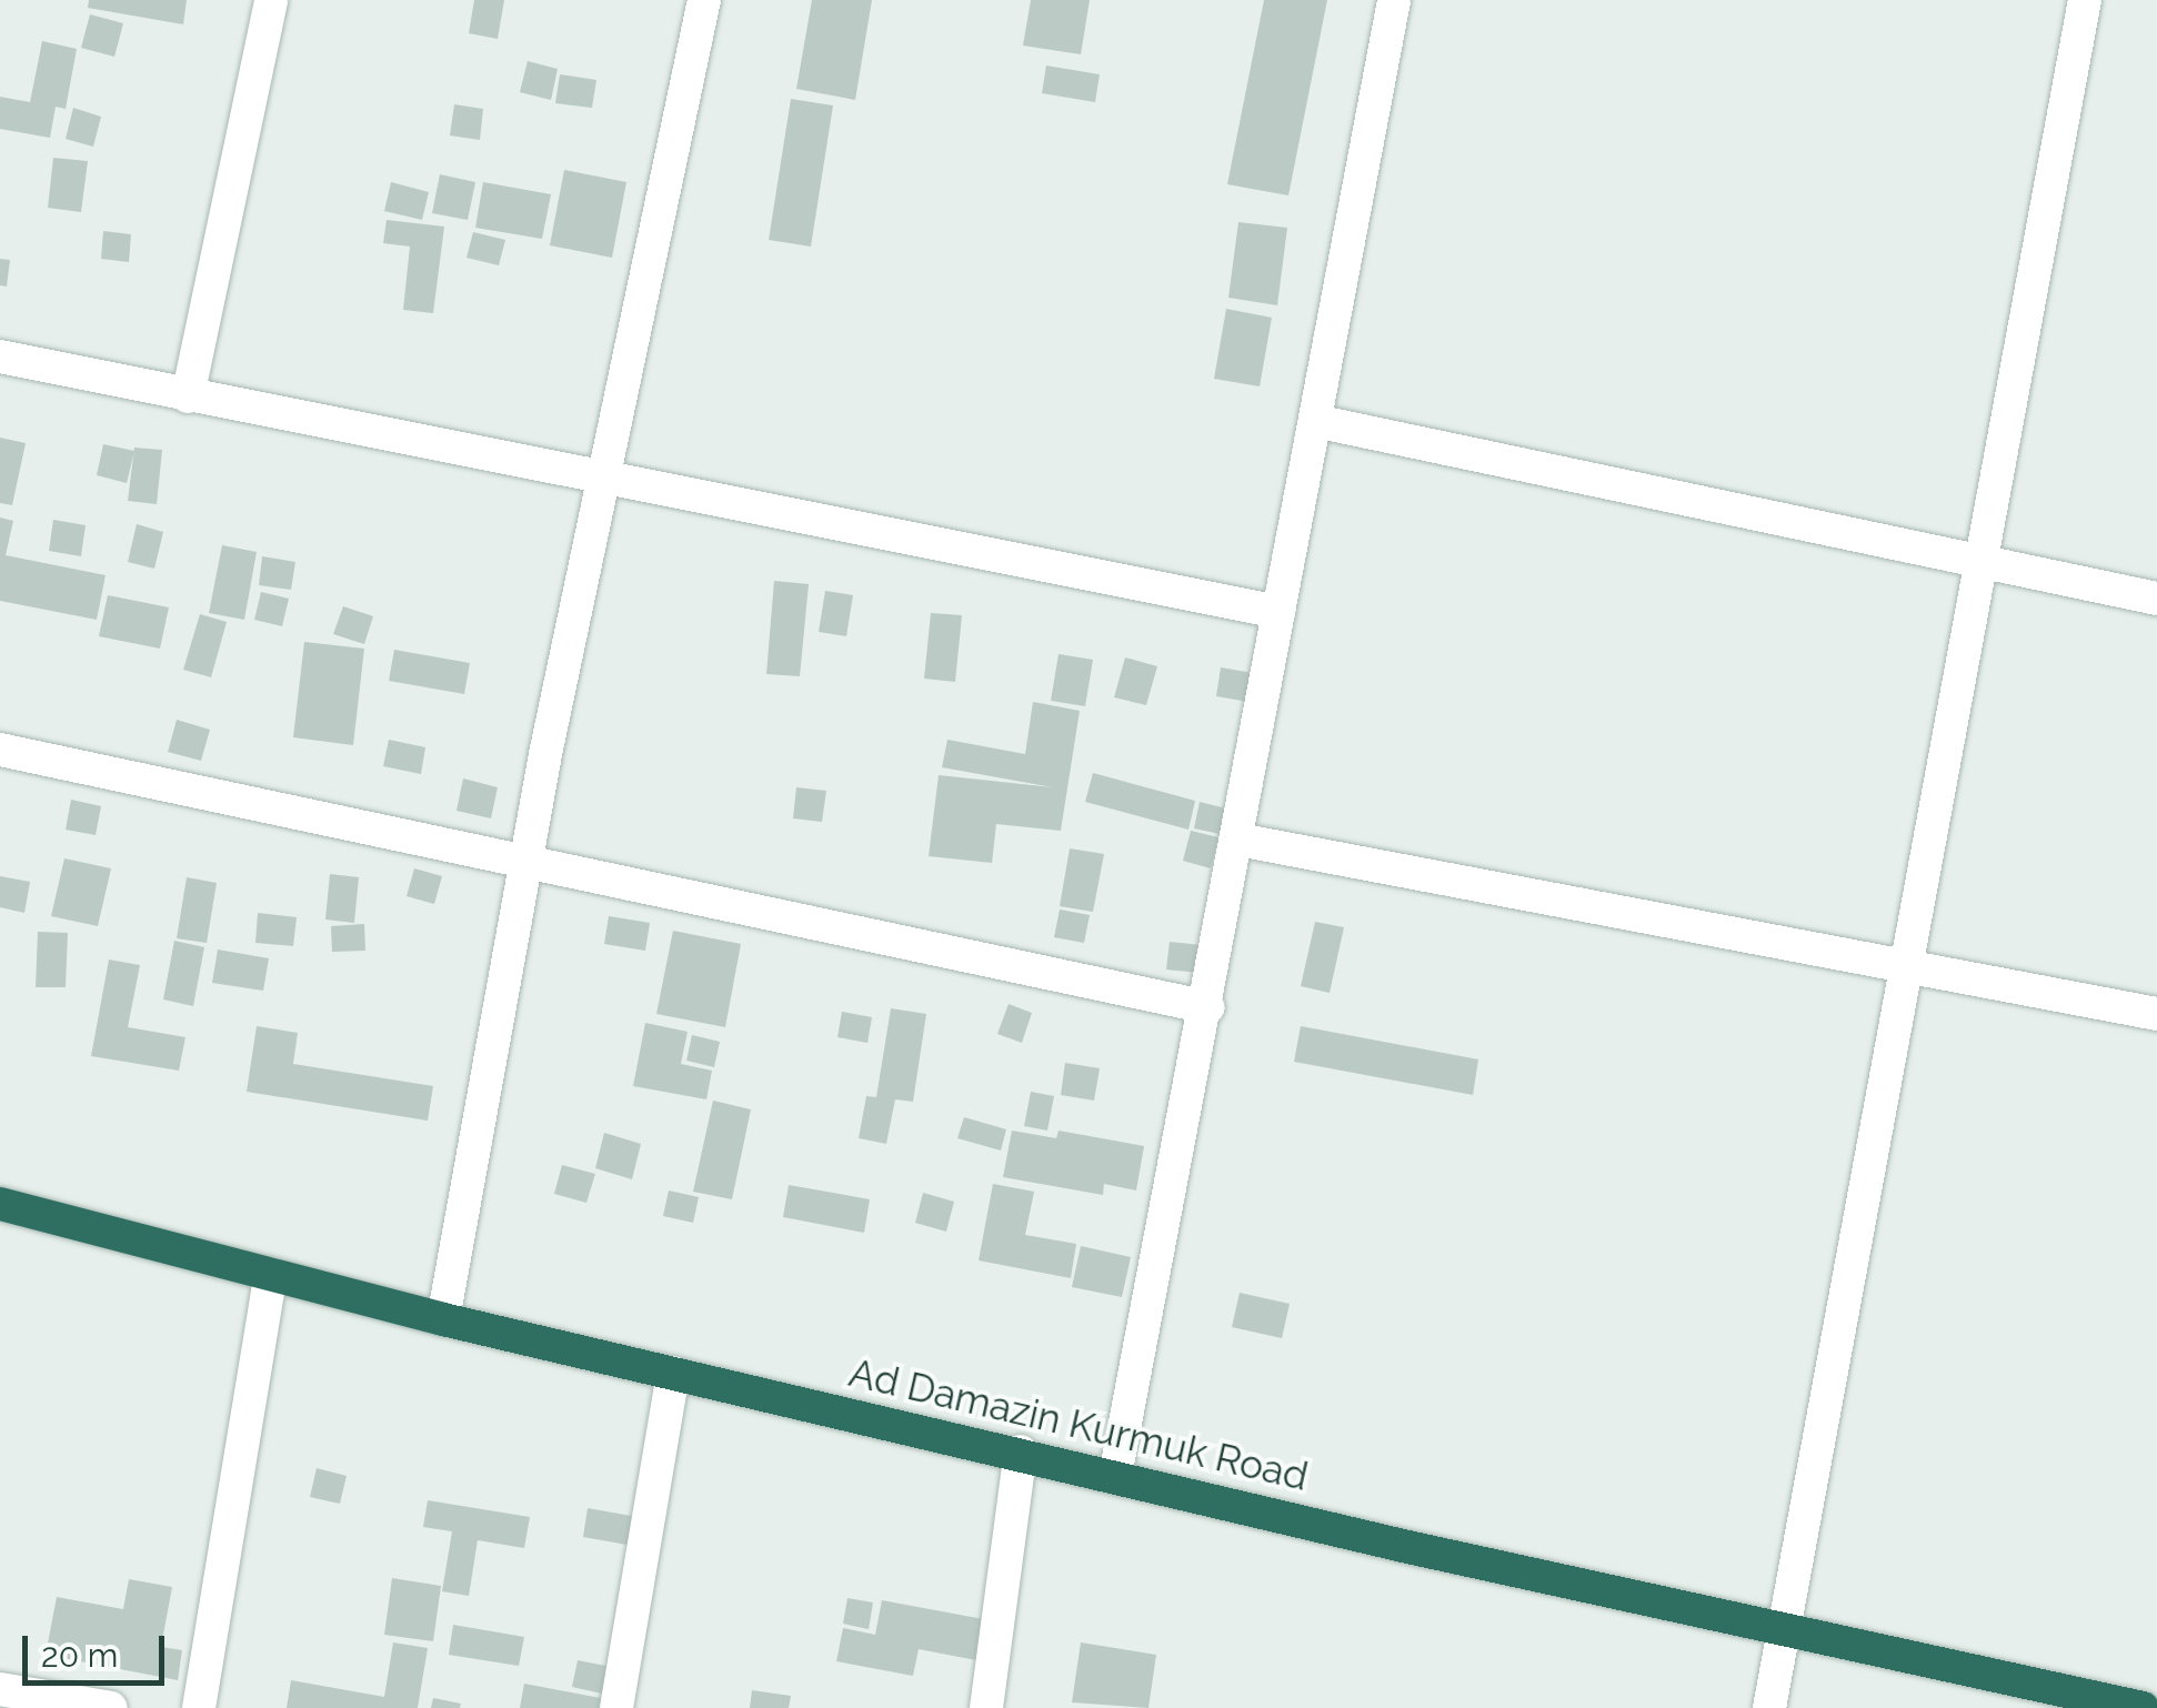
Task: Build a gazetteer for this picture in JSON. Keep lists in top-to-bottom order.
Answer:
{
  "streets": {
    "highway": ["Ad Damazin Kurmuk Road"]
  },
  "scale_bar": "20 m"
}
